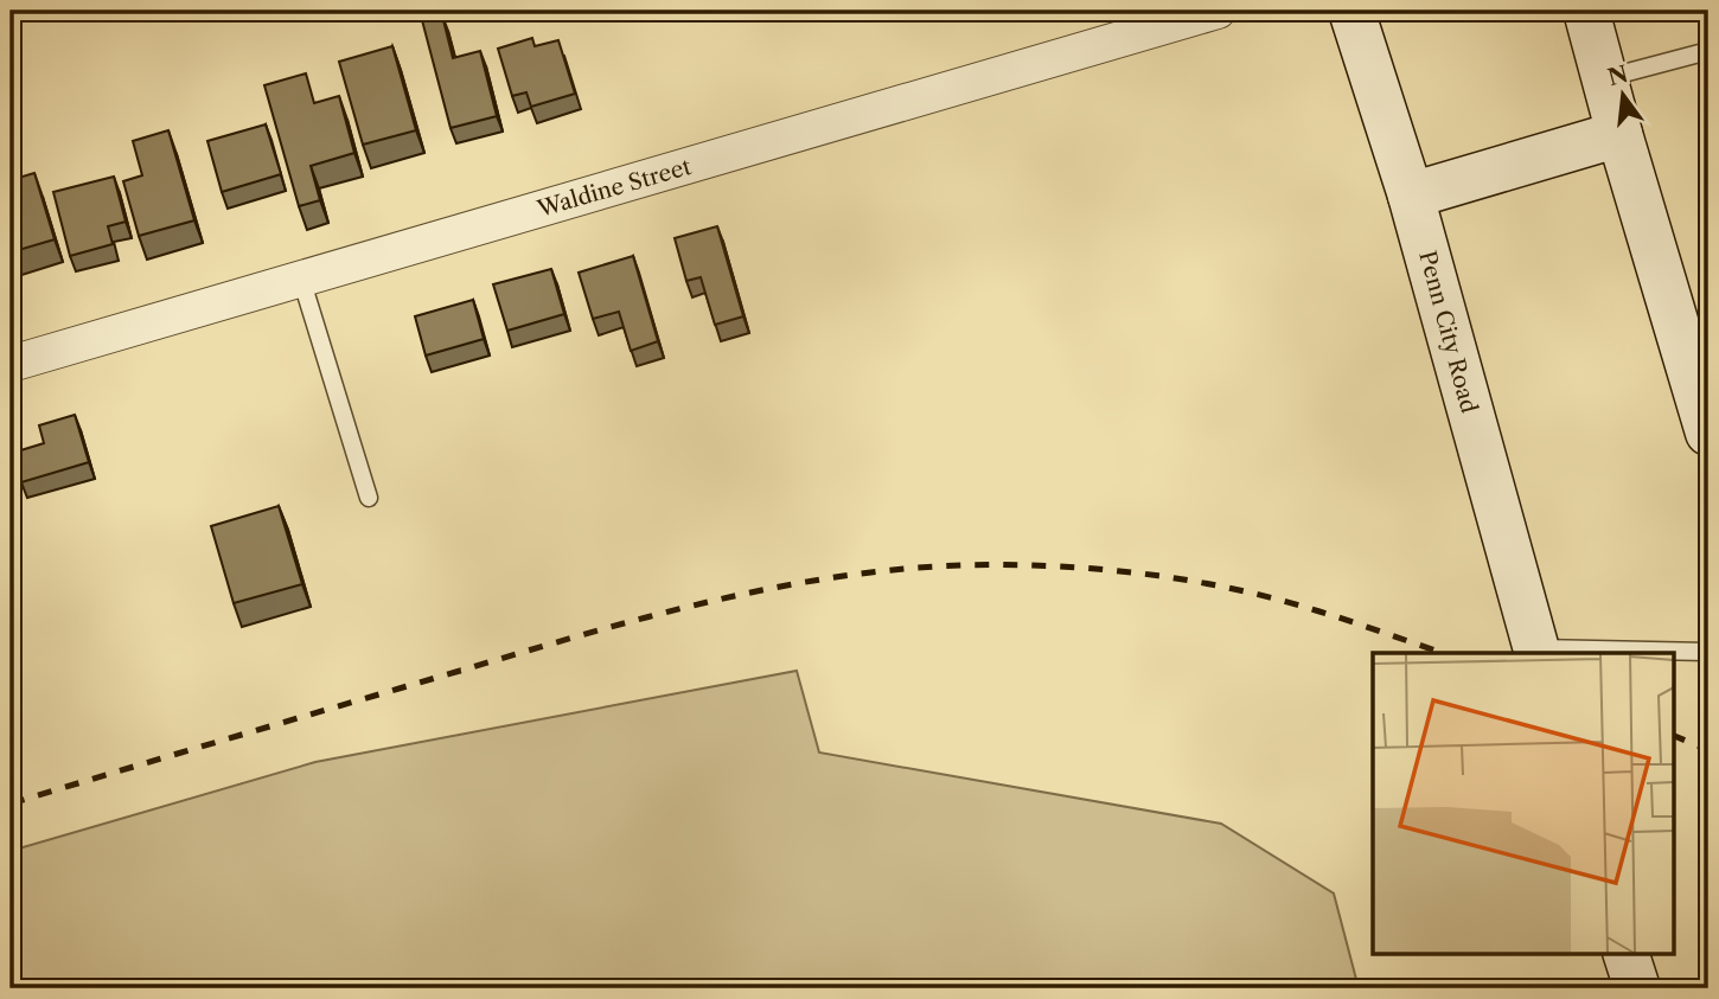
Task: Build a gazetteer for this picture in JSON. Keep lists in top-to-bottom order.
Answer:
{
  "streets": {
    "street": ["Waldine Street", "Penn City Road"]
  },
  "north": "top"
}
